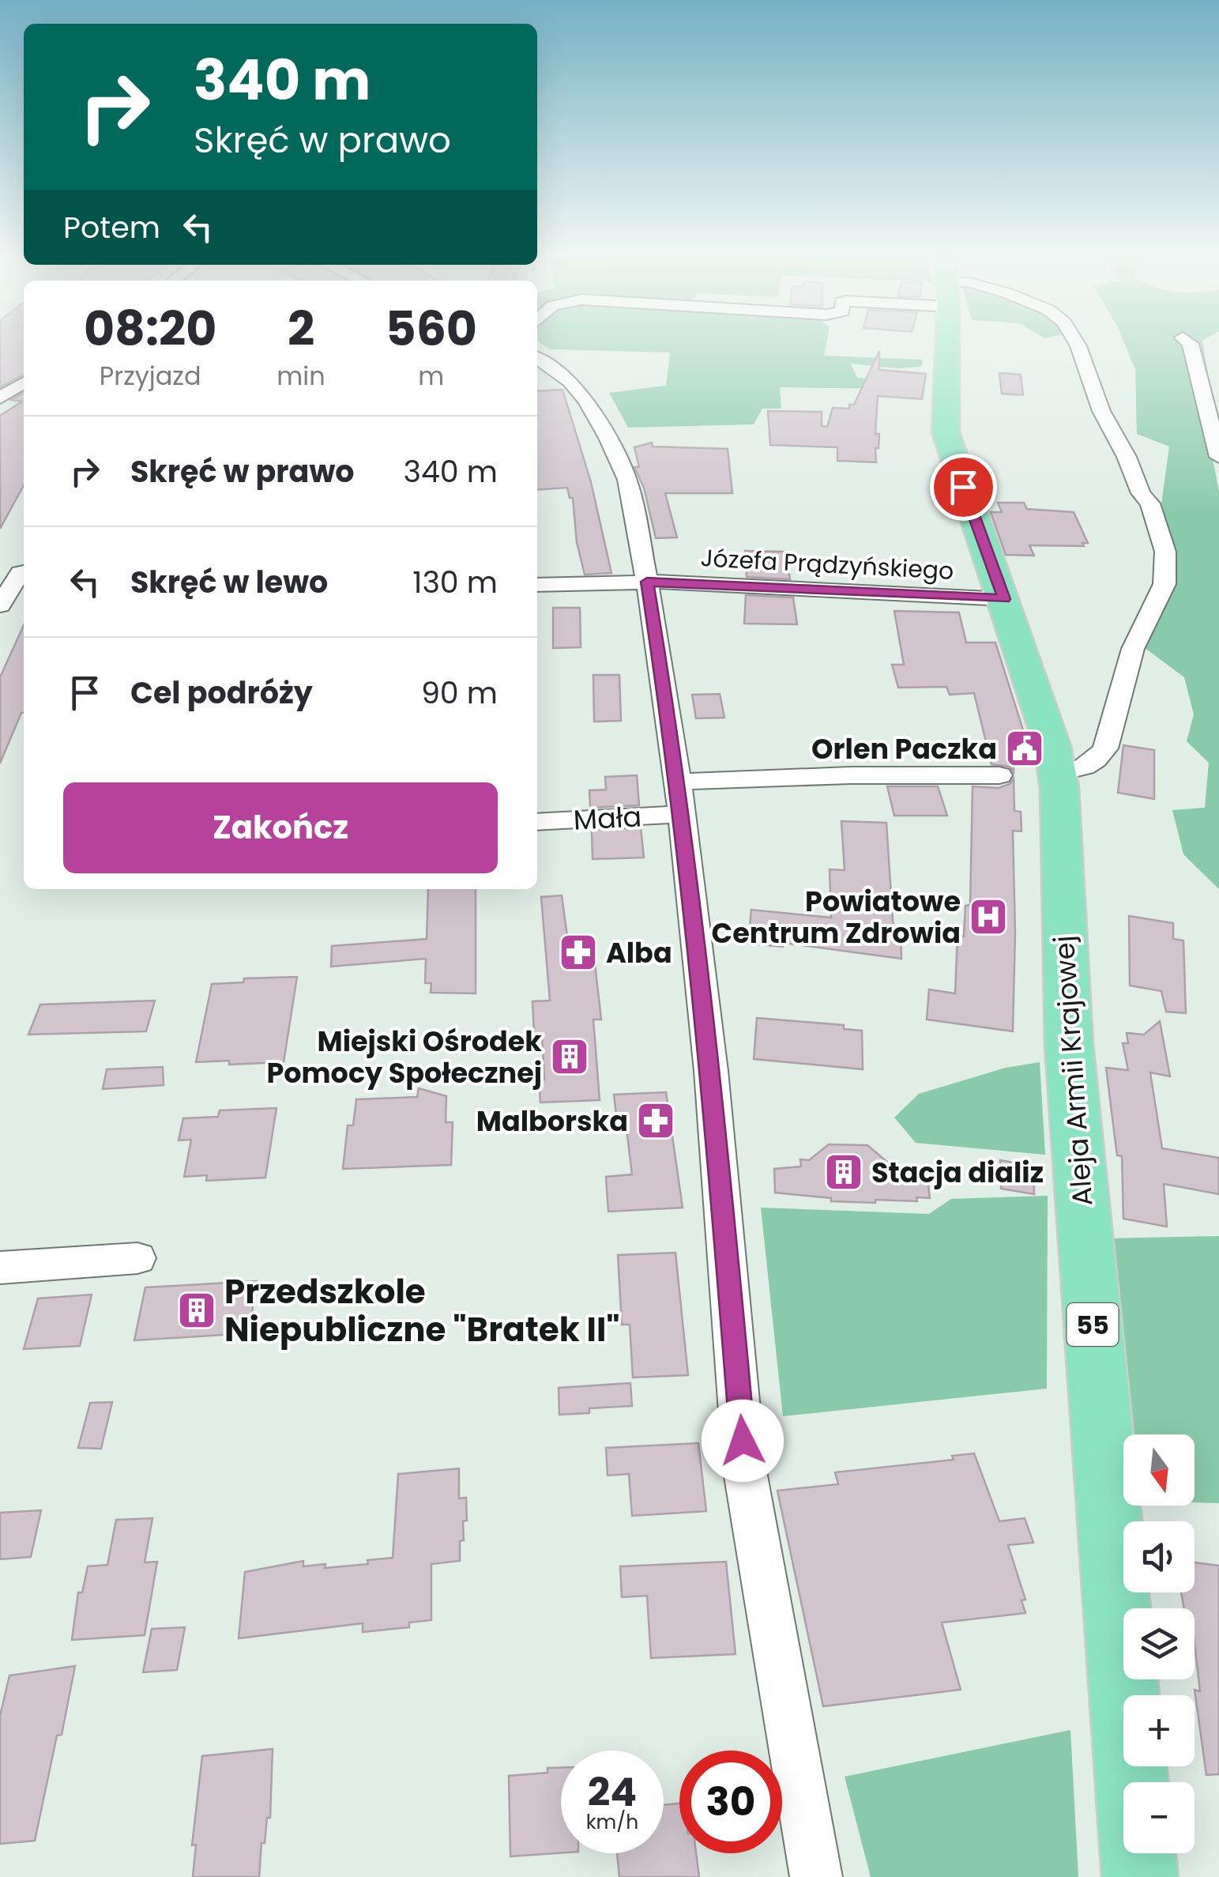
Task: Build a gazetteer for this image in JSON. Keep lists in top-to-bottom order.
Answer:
{
  "streets": {
    "main road": ["Aleja Armii Krajowej", "55"],
    "street": ["Józefa Prądzyńskiego", "Mała"]
  },
  "crossings": [
    ["Józefa Prądzyńskiego", "Aleja Armii Krajowej"]
  ],
  "places": {
    "public building": ["Orlen Paczka"],
    "hospital": ["Powiatowe Centrum Zdrowia"],
    "pharmacy": ["Alba", "Malborska"],
    "building": ["Miejski Ośrodek Pomocy Społecznej", "Stacja dializ", "Przedszkole Niepubliczne \"Bratek II\""]
  },
  "north": "bottom",
  "page": {
    "turn": ["340 m", "Skręć w prawo"],
    "then": "Potem",
    "eta": [
      "08:20",
      "Przyjazd",
      "2",
      "min",
      "560",
      "m"
    ],
    "list": [
      {
        "name": "Skręć w prawo",
        "value": "340 m"
      },
      {
        "name": "Skręć w lewo",
        "value": "130 m"
      },
      {
        "name": "Cel podróży",
        "value": "90 m"
      }
    ],
    "buttons": "Zakończ",
    "map_buttons": ["+", "−"],
    "speed": "24 km/h",
    "limit": "30"
  }
}
